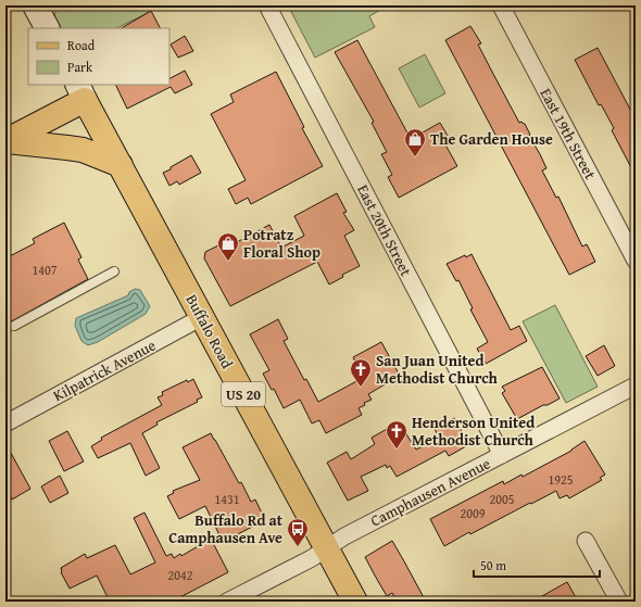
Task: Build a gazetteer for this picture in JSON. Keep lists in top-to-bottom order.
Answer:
{
  "streets": {
    "main road": ["Buffalo Road", "US 20"],
    "street": [
      "East 19th Street",
      "East 20th Street",
      "Kilpatrick Avenue",
      "Camphausen Avenue"
    ]
  },
  "crossings": [
    ["East 20th Street", "Camphausen Avenue"],
    ["Buffalo Road", "Kilpatrick Avenue"],
    ["Buffalo Road", "US 20"],
    ["Buffalo Road", "Camphausen Avenue"]
  ],
  "places": {
    "shop": ["The Garden House", "Potratz Floral Shop"],
    "church": ["San Juan United Methodist Church", "Henderson United Methodist Church"],
    "bus stop": ["Buffalo Rd at Camphausen Ave"]
  },
  "house_numbers": [
    "1407",
    "1925",
    "1431",
    "2005",
    "2009",
    "2042"
  ],
  "legend": ["Road", "Park"],
  "scale_bar": "50 m"
}
